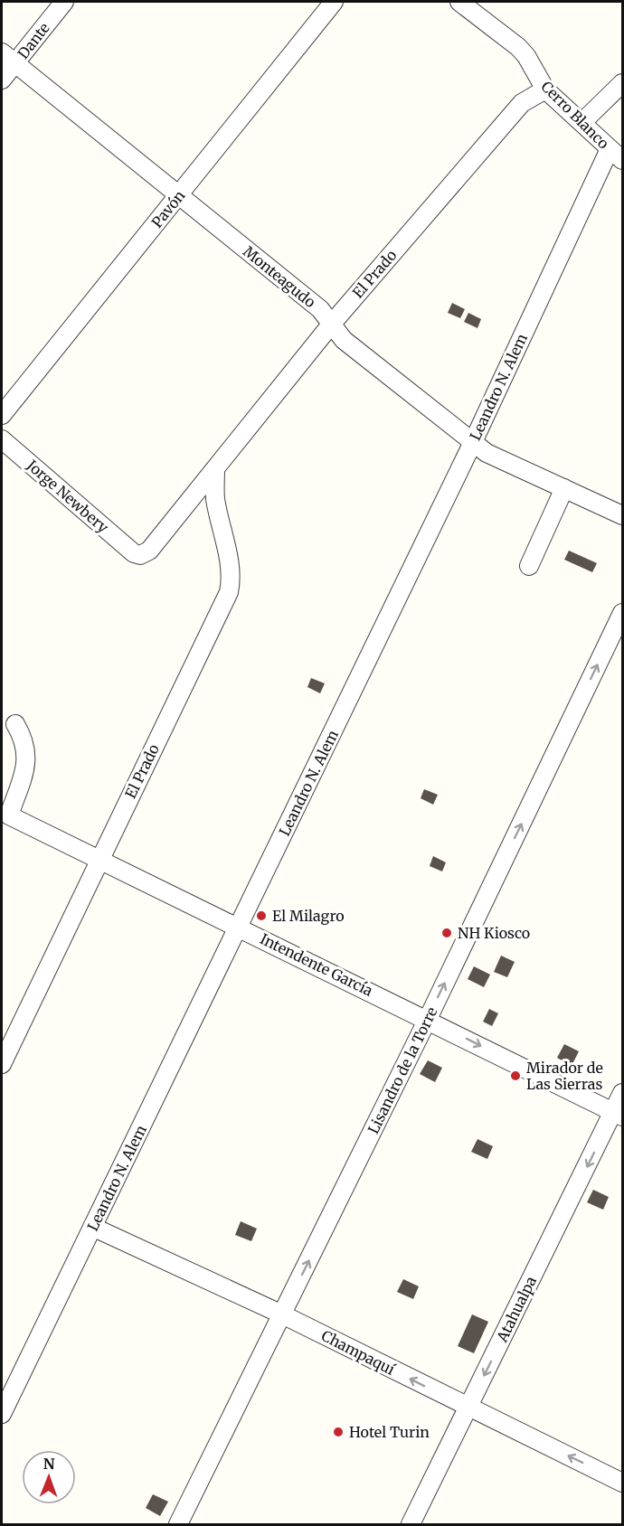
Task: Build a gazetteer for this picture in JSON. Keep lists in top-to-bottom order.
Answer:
{
  "streets": {
    "street": [
      "Dante",
      "Cerro Blanco",
      "Pavón",
      "El Prado",
      "Monteagudo",
      "Leandro N. Alem",
      "Jorge Newbery",
      "Intendente García",
      "Lisandro de la Torre",
      "Atahualpa",
      "Champaquí"
    ]
  },
  "crossings": [
    ["Dante", "Monteagudo"],
    ["Cerro Blanco", "El Prado"],
    ["Cerro Blanco", "Leandro N. Alem"],
    ["Pavón", "Monteagudo"],
    ["El Prado", "Monteagudo"],
    ["El Prado", "Jorge Newbery"],
    ["El Prado", "Intendente García"],
    ["Monteagudo", "Leandro N. Alem"],
    ["Leandro N. Alem", "Intendente García"],
    ["Leandro N. Alem", "Champaquí"],
    ["Intendente García", "Lisandro de la Torre"],
    ["Intendente García", "Atahualpa"],
    ["Lisandro de la Torre", "Champaquí"],
    ["Atahualpa", "Champaquí"]
  ],
  "one_way": ["Lisandro de la Torre", "Atahualpa", "Champaquí"],
  "places": [
    "El Milagro",
    "NH Kiosco",
    "Mirador de Las Sierras",
    "Hotel Turin"
  ],
  "north": "top"
}
